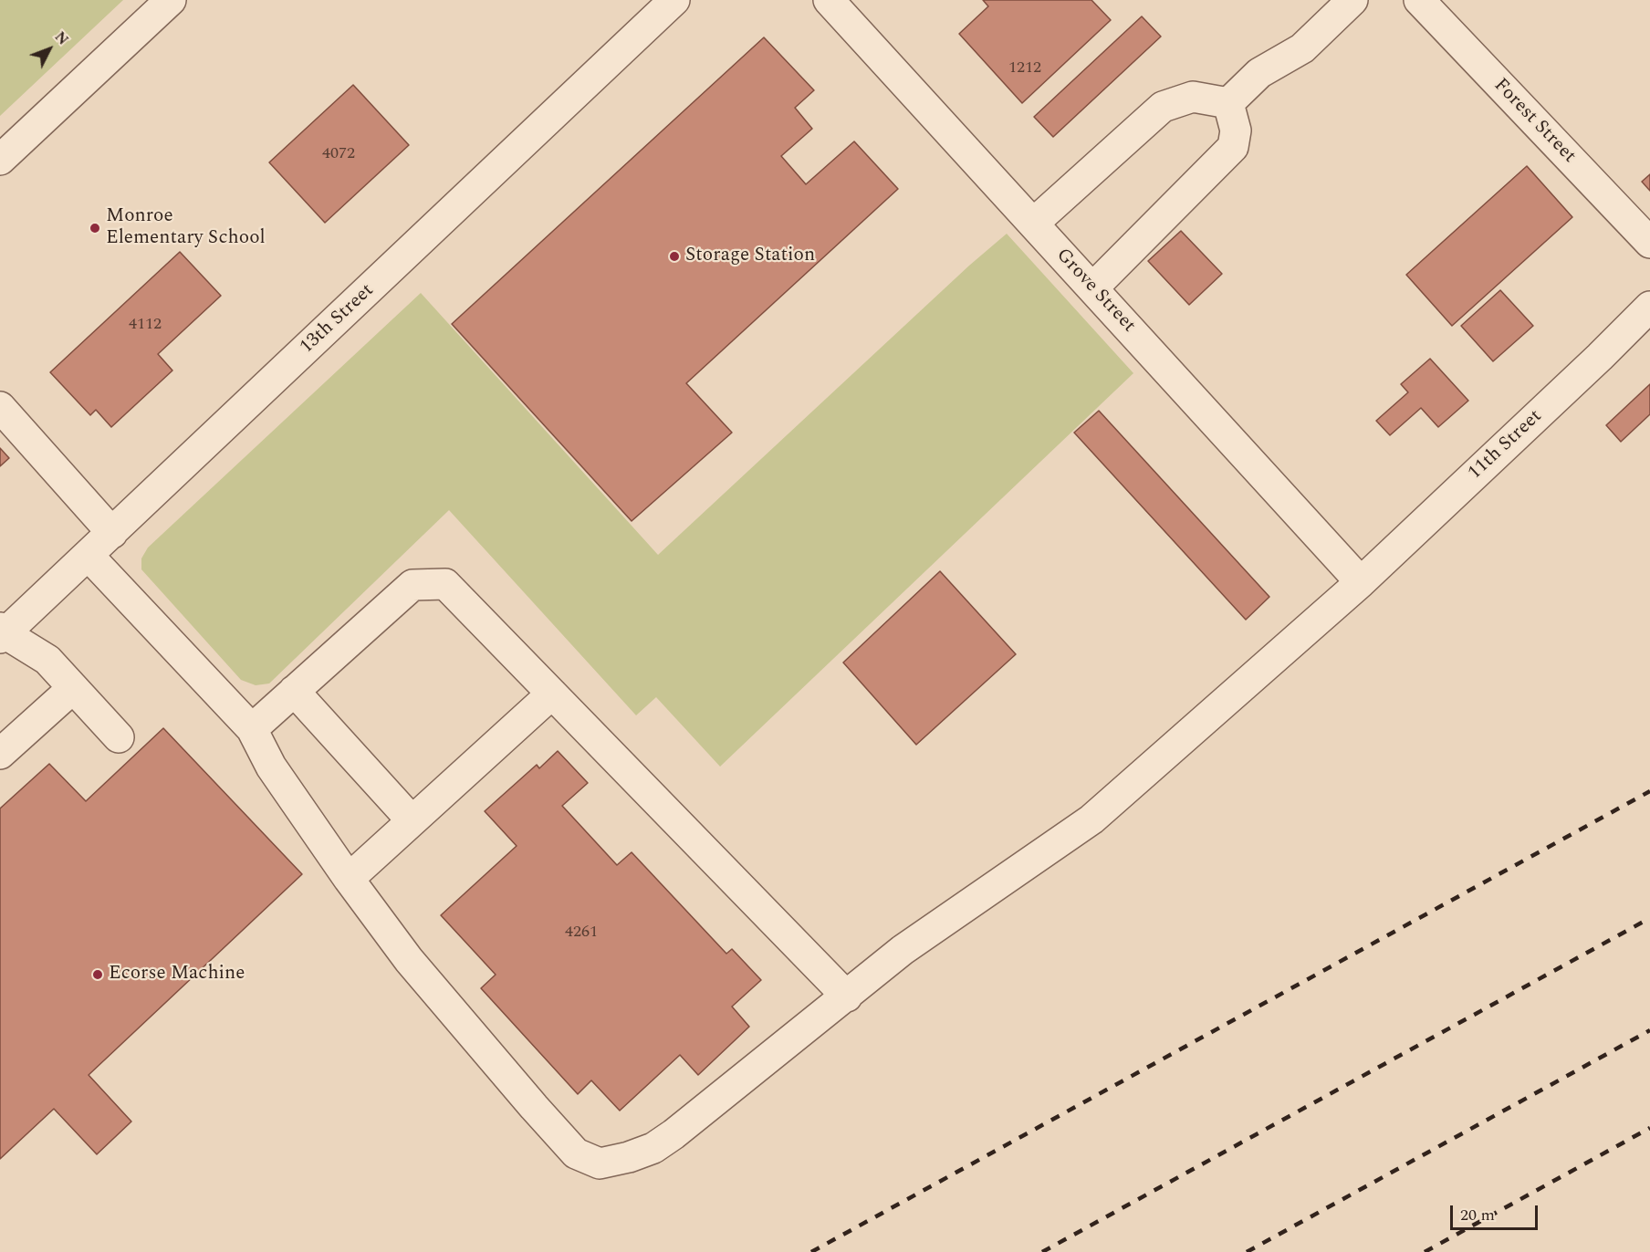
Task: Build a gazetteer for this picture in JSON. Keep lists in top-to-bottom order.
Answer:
{
  "streets": {
    "street": [
      "Forest Street",
      "Grove Street",
      "13th Street",
      "11th Street"
    ]
  },
  "crossings": [
    ["Grove Street", "11th Street"],
    ["13th Street", "11th Street"]
  ],
  "places": ["Monroe Elementary School", "Storage Station", "Ecorse Machine"],
  "house_numbers": [
    "1212",
    "4072",
    "4112",
    "4261"
  ],
  "scale_bar": "20 m",
  "north": "top right"
}
